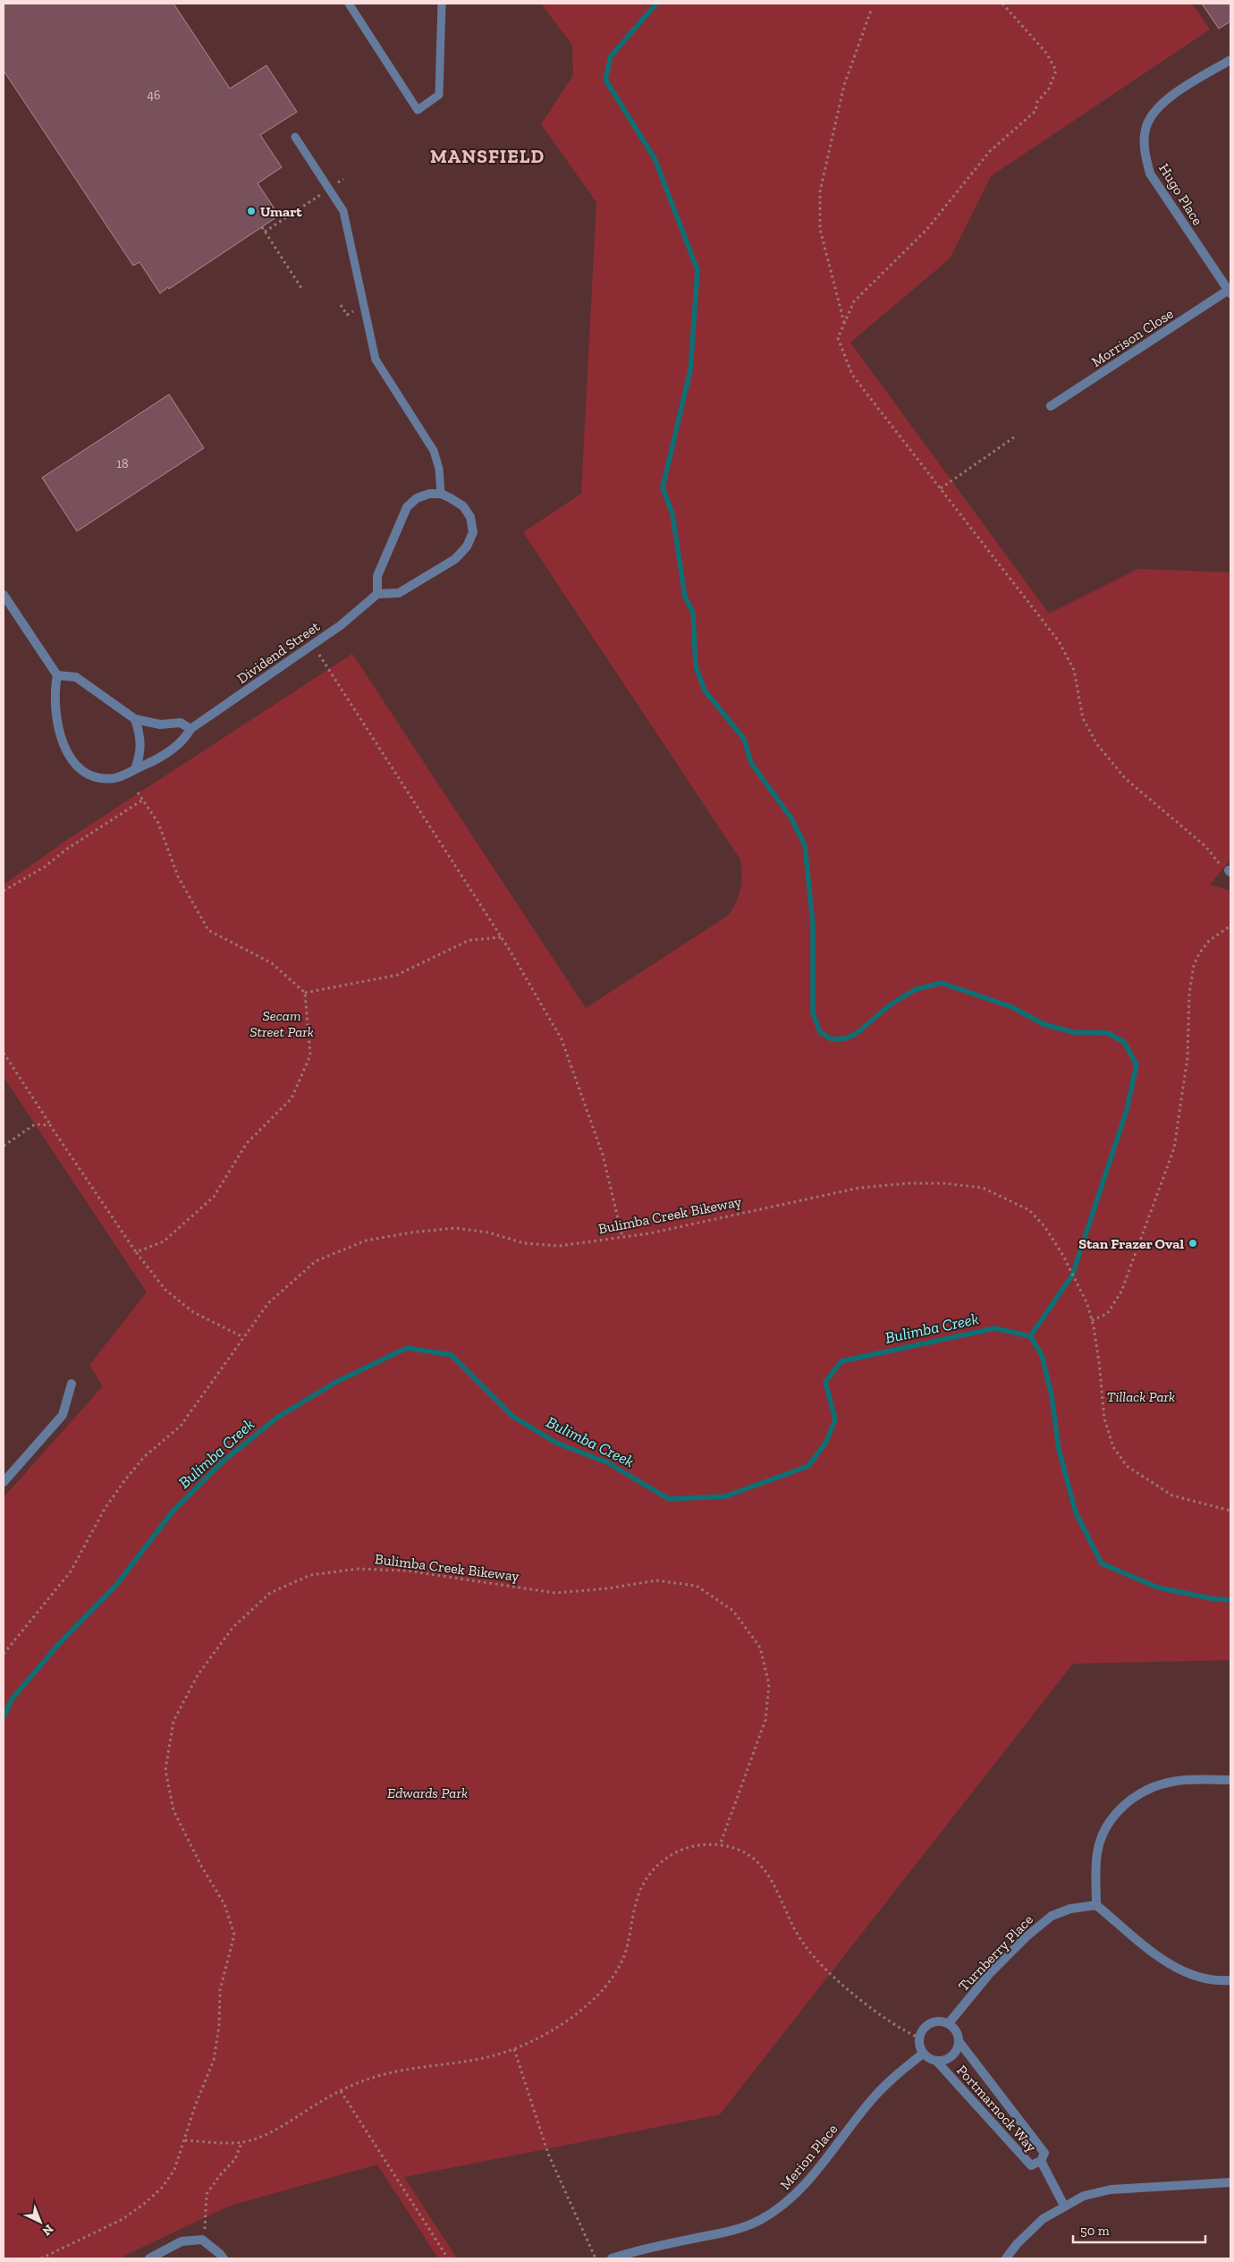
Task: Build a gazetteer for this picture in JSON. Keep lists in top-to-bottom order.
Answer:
{
  "streets": {
    "street": [
      "Hugo Place",
      "Morrison Close",
      "Dividend Street",
      "Turnberry Place",
      "Portmarnock Way",
      "Merion Place"
    ],
    "path": ["Bulimba Creek Bikeway"]
  },
  "crossings": [
    ["Hugo Place", "Morrison Close"],
    ["Turnberry Place", "Portmarnock Way"],
    ["Turnberry Place", "Merion Place"],
    ["Portmarnock Way", "Merion Place"]
  ],
  "districts": ["MANSFIELD"],
  "water": ["Bulimba Creek"],
  "parks": ["Secam Street Park", "Tillack Park", "Edwards Park"],
  "places": ["Umart", "Stan Frazer Oval"],
  "house_numbers": ["46", "18"],
  "scale_bar": "50 m",
  "north": "bottom right"
}
